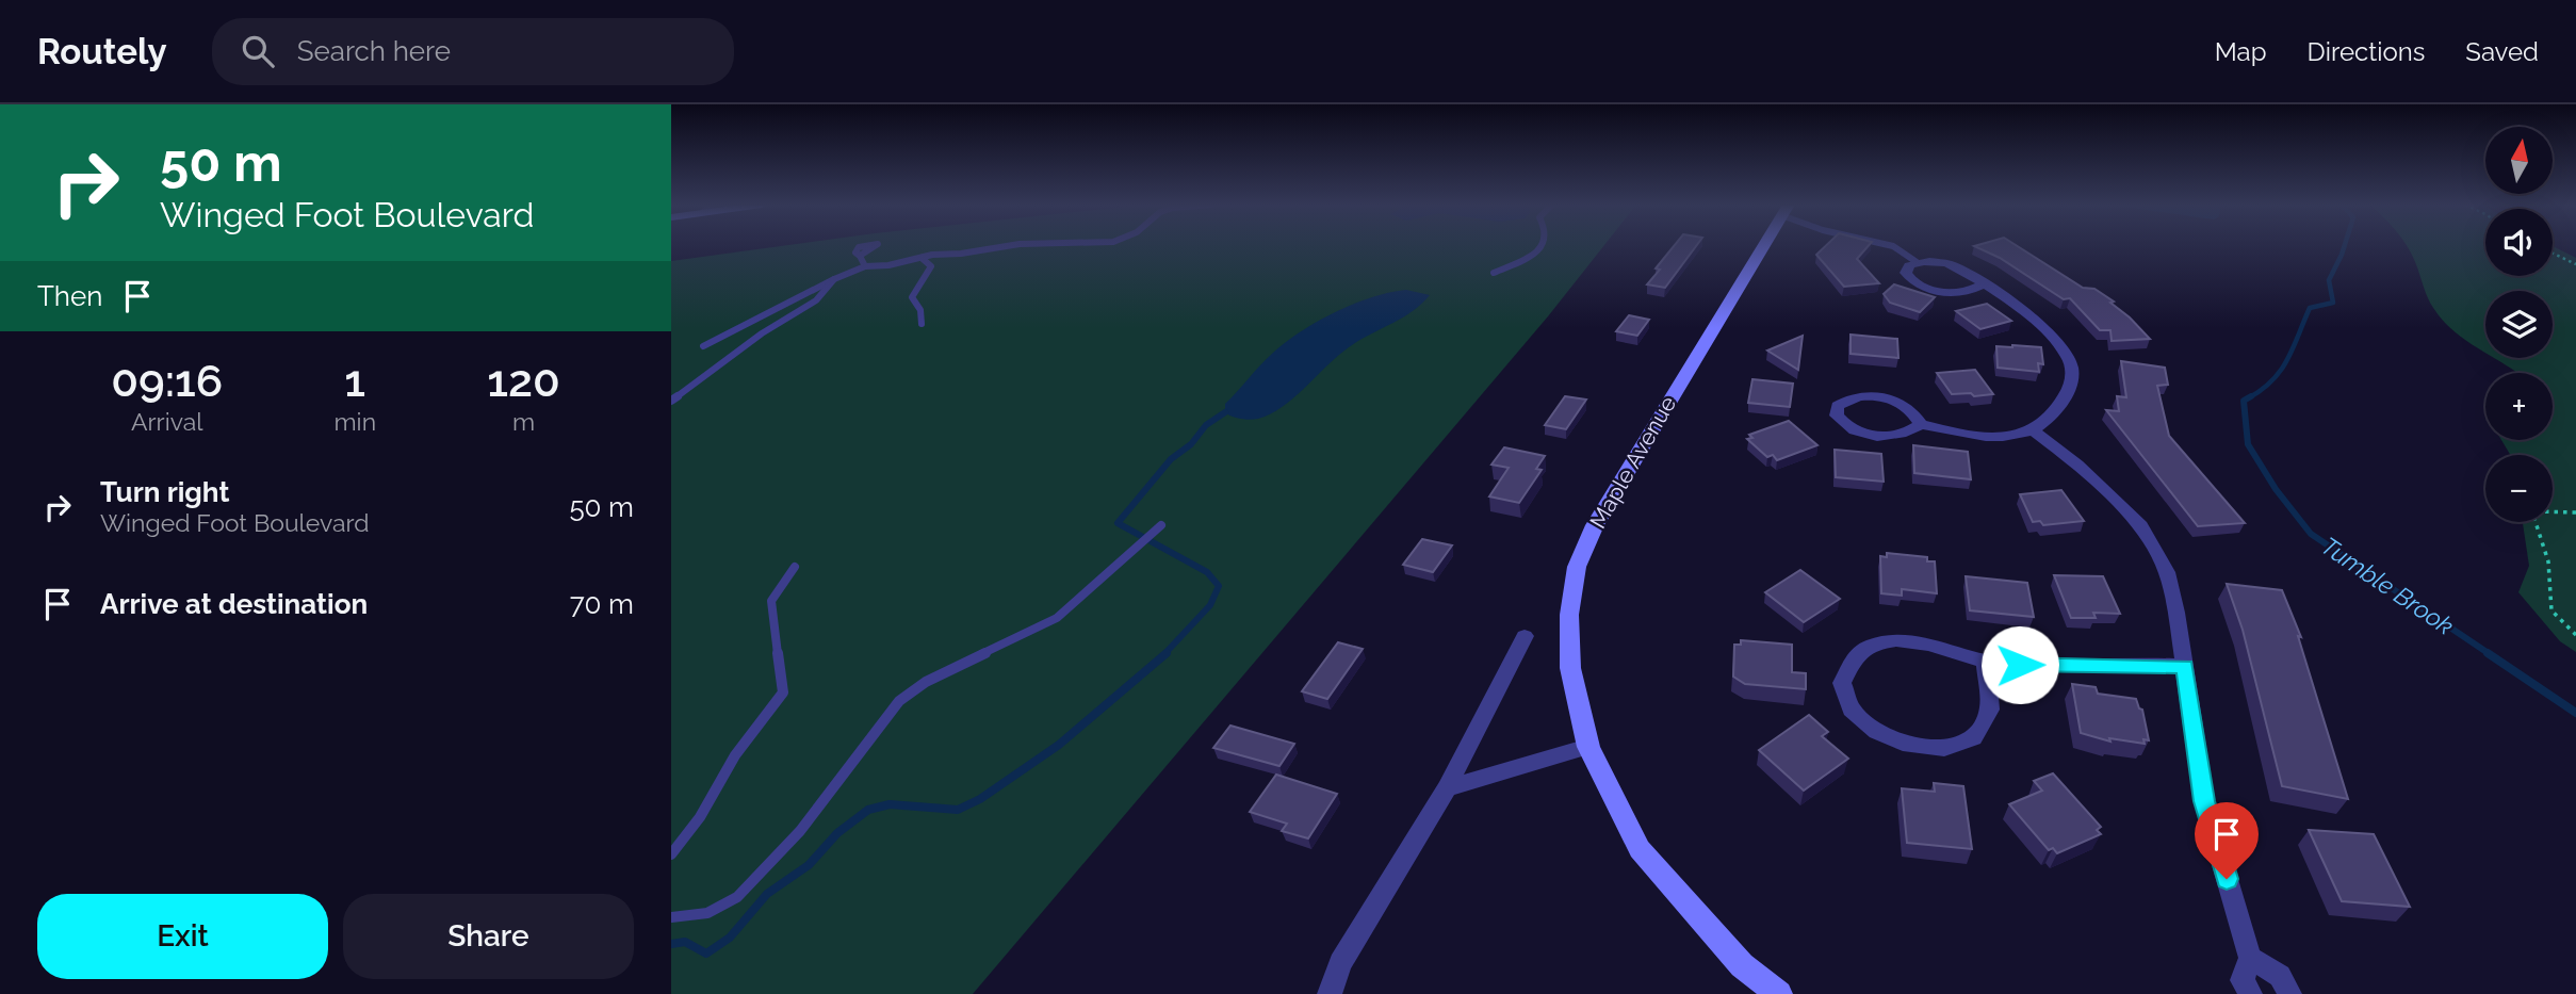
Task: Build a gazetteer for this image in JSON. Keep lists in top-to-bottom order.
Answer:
{
  "streets": {
    "street": ["Maple Avenue"]
  },
  "water": ["Tumble Brook"],
  "north": "top",
  "page": {
    "header": "Routely",
    "search": "Search here",
    "nav": ["Map", "Directions", "Saved"],
    "turn": ["50 m", "Winged Foot Boulevard"],
    "map_buttons": ["+", "−"],
    "then": "Then",
    "eta": [
      "09:16",
      "Arrival",
      "1",
      "min",
      "120",
      "m"
    ],
    "list": [
      {
        "name": "Turn right",
        "note": "Winged Foot Boulevard",
        "value": "50 m"
      },
      {
        "name": "Arrive at destination",
        "value": "70 m"
      }
    ],
    "buttons": ["Exit", "Share"]
  }
}
